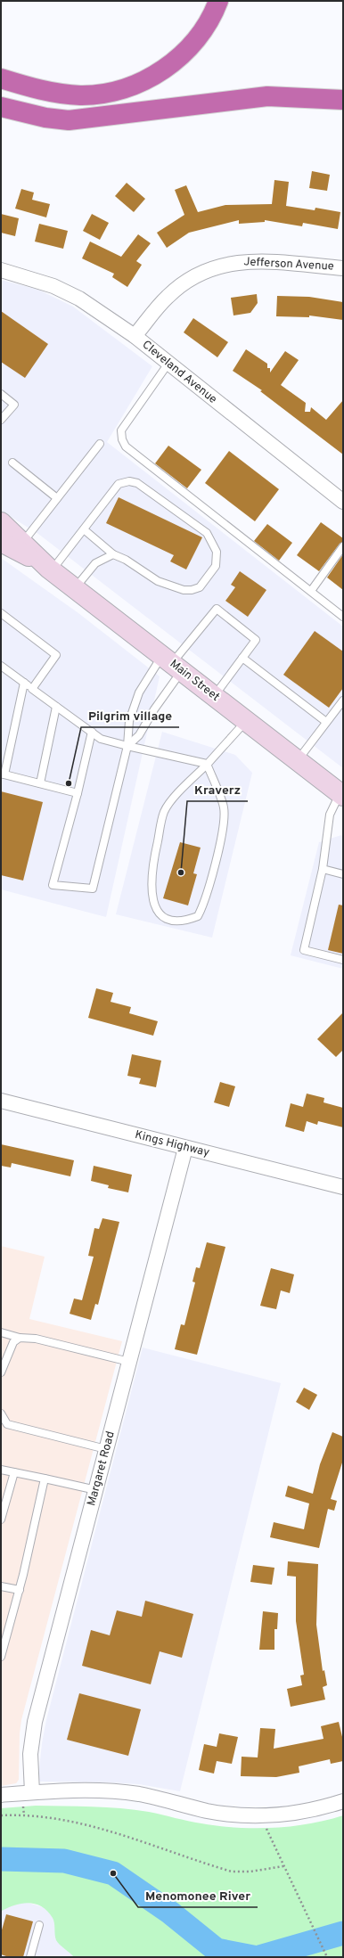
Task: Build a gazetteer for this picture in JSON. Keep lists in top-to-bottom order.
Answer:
{
  "streets": {
    "main road": ["Main Street"],
    "street": [
      "Jefferson Avenue",
      "Cleveland Avenue",
      "Kings Highway",
      "Margaret Road"
    ]
  },
  "crossings": [
    ["Jefferson Avenue", "Cleveland Avenue"],
    ["Kings Highway", "Margaret Road"]
  ],
  "places": ["Pilgrim village", "Kraverz", "Menomonee River"]
}
